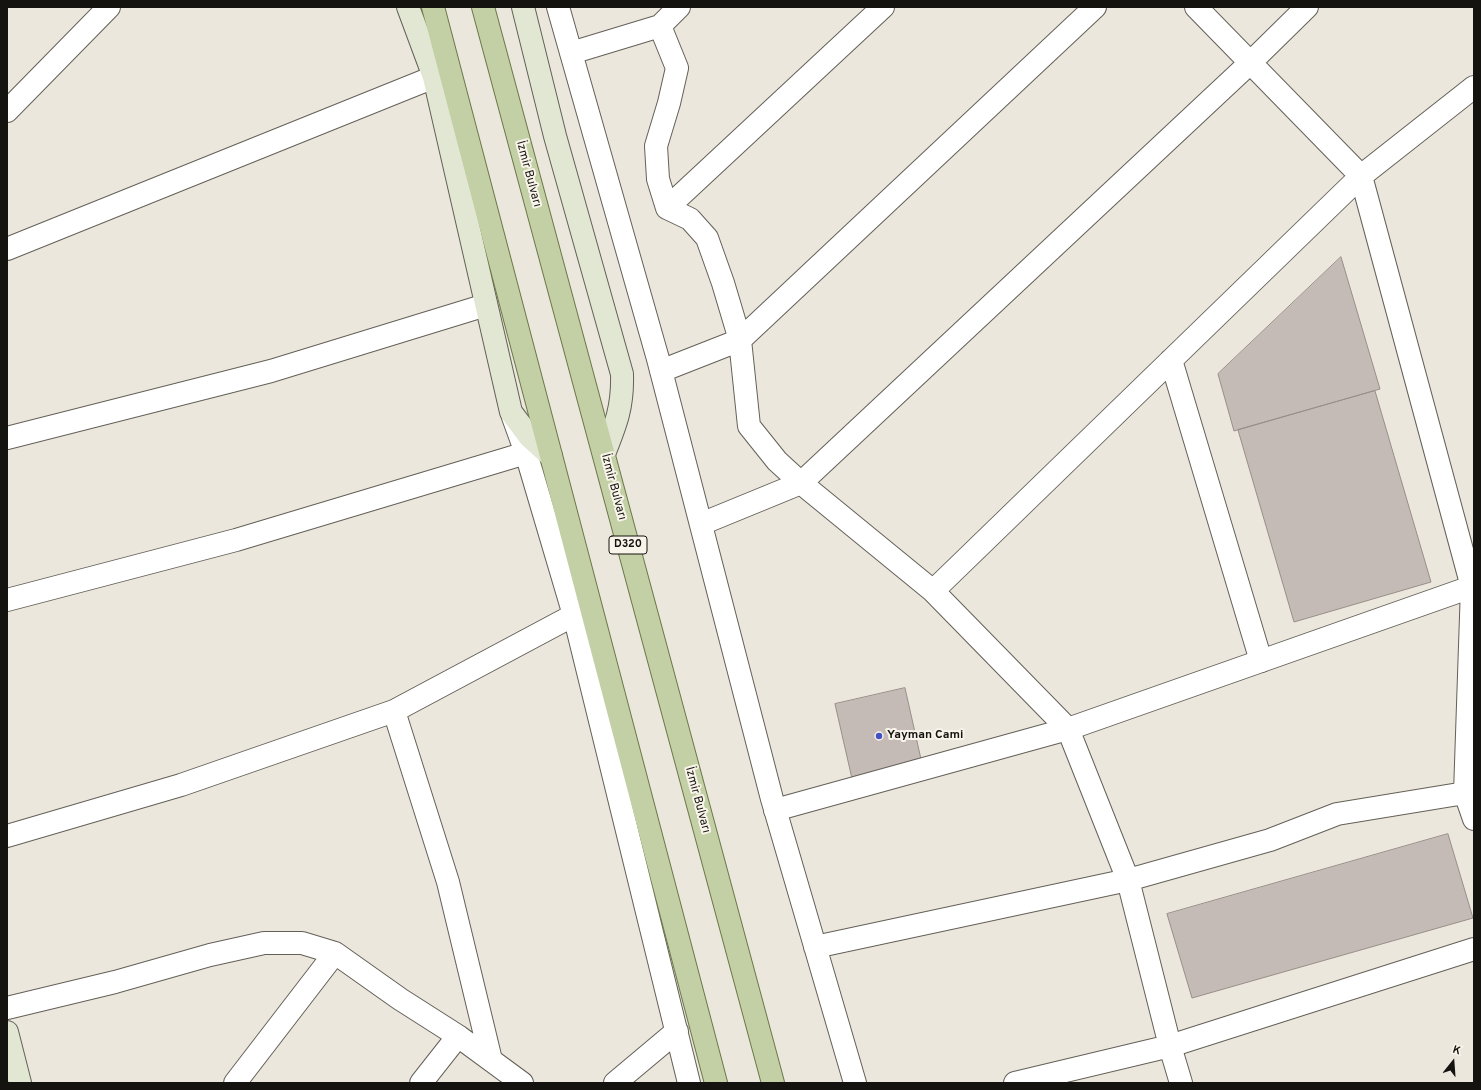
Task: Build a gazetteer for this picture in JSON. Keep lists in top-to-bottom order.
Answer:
{
  "streets": {
    "main road": ["İzmir Bulvarı", "D320"]
  },
  "places": ["Yayman Cami"],
  "north": "top"
}
